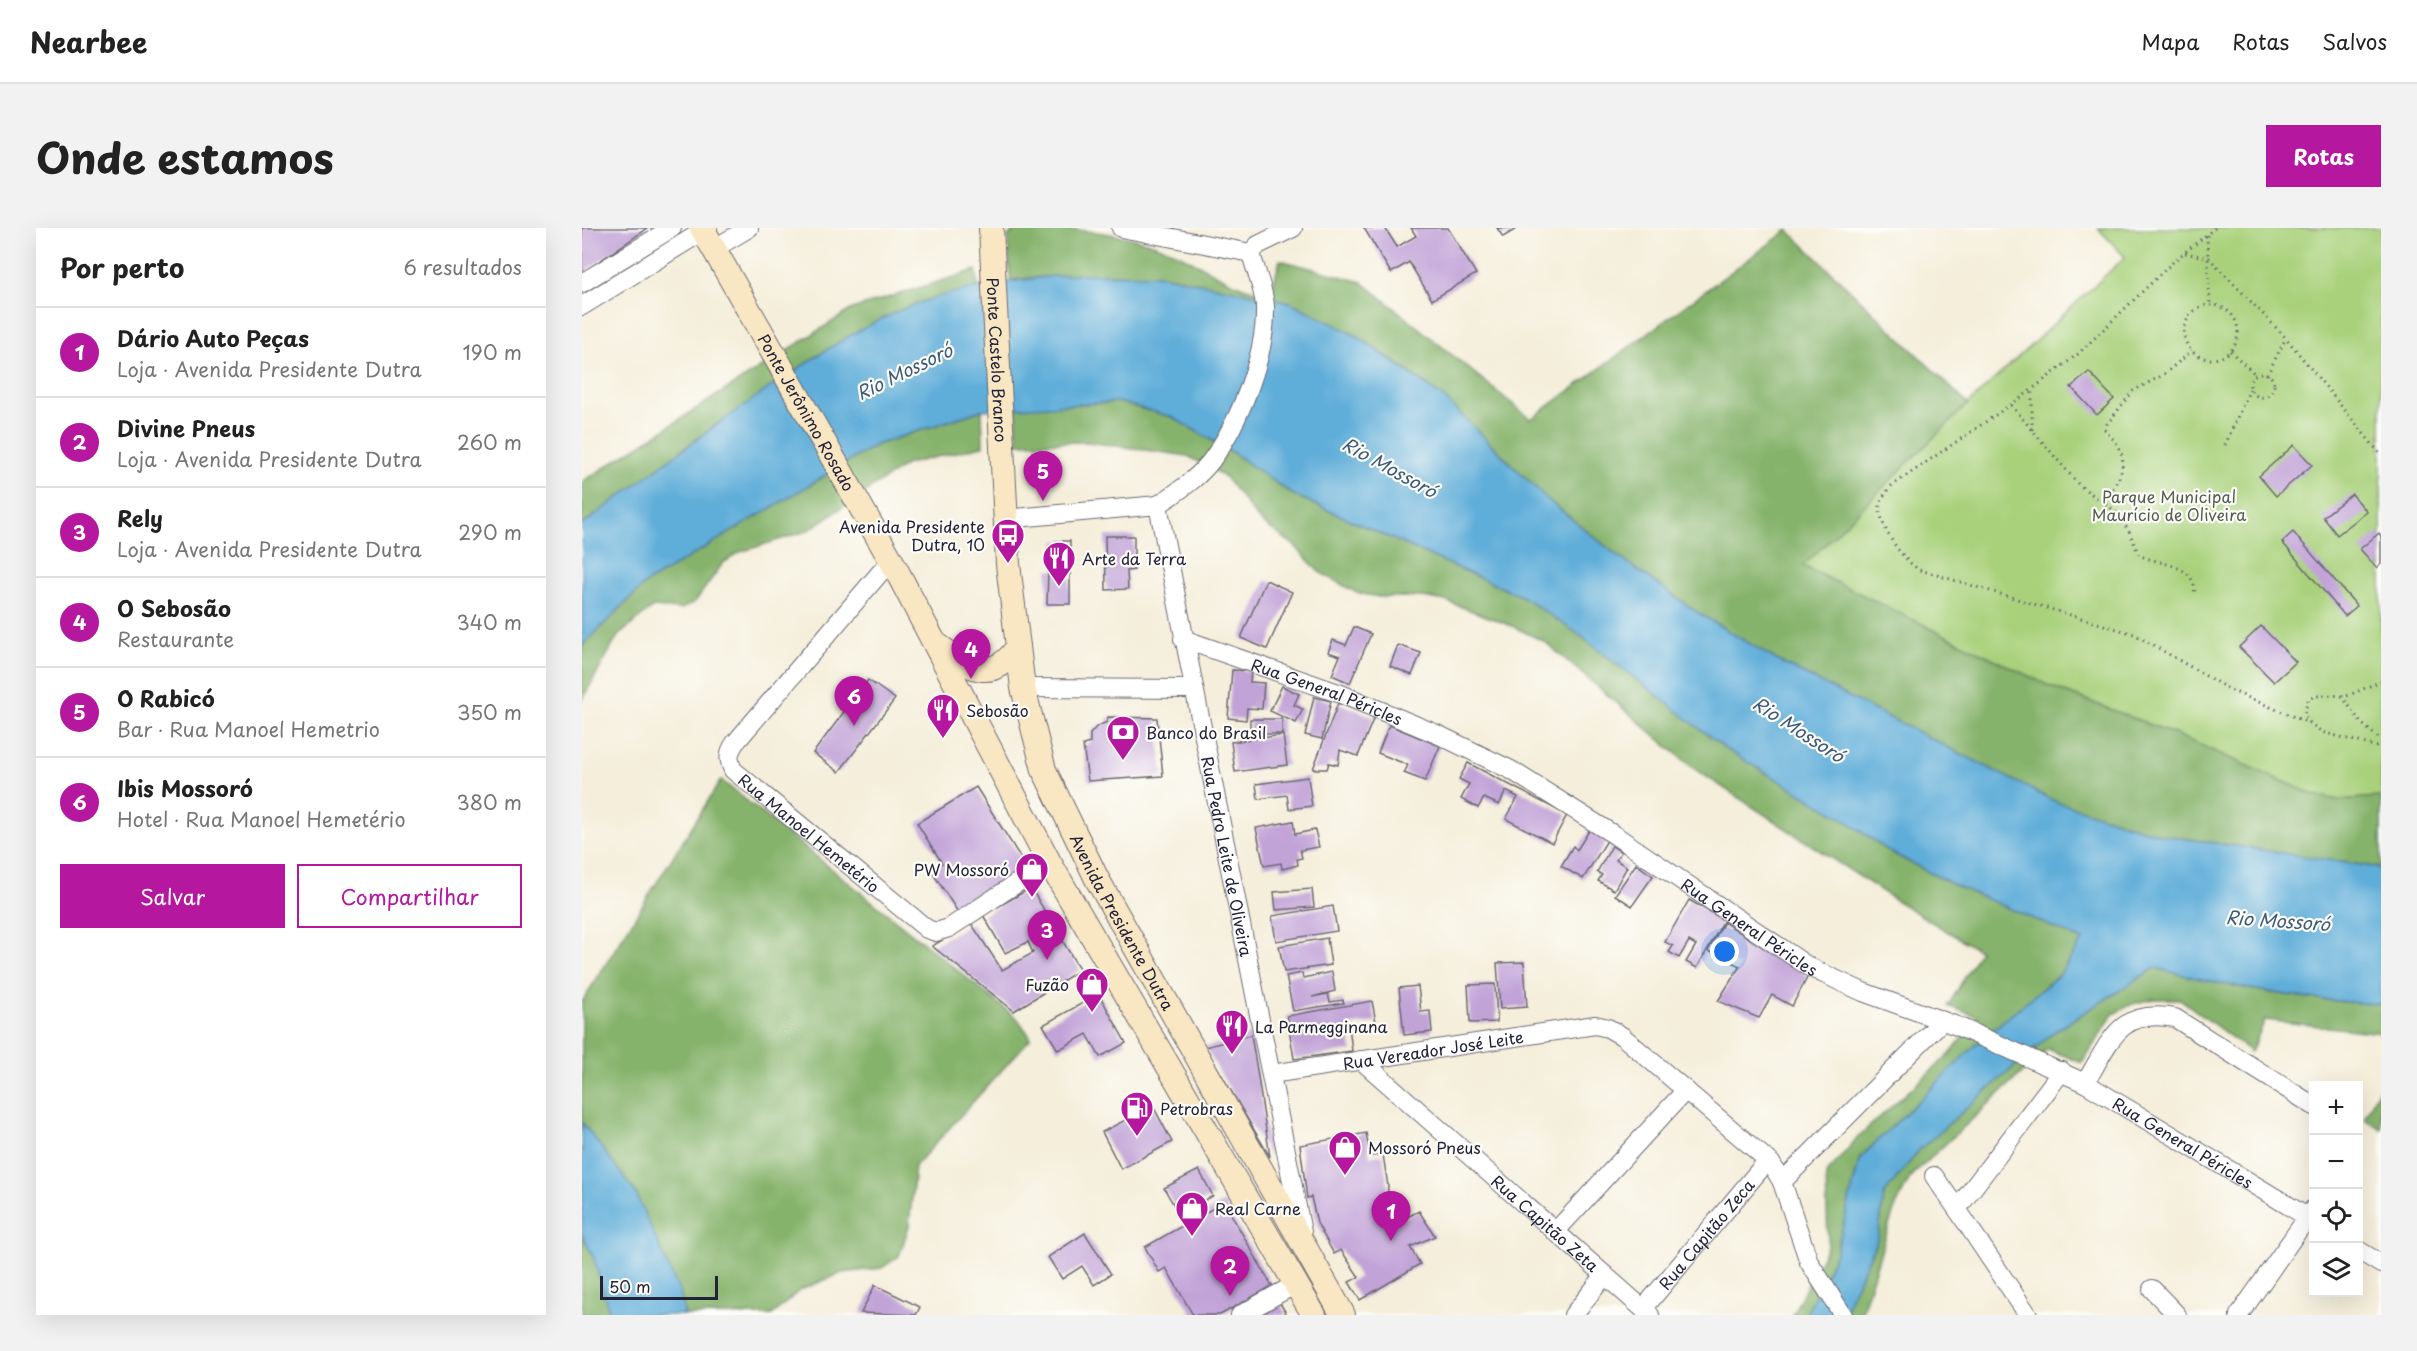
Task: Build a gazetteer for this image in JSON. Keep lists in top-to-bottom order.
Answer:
{
  "streets": {
    "main road": ["Ponte Castelo Branco", "Ponte Jerônimo Rosado", "Avenida Presidente Dutra"],
    "street": [
      "Rua General Péricles",
      "Rua Manoel Hemetério",
      "Rua Pedro Leite de Oliveira",
      "Rua Vereador José Leite",
      "Rua Capitão Zeta",
      "Rua Capitão Zeca"
    ]
  },
  "crossings": [
    ["Ponte Castelo Branco", "Avenida Presidente Dutra"],
    ["Ponte Jerônimo Rosado", "Avenida Presidente Dutra"],
    ["Rua General Péricles", "Rua Pedro Leite de Oliveira"],
    ["Rua Manoel Hemetério", "Avenida Presidente Dutra"],
    ["Rua Pedro Leite de Oliveira", "Avenida Presidente Dutra"],
    ["Rua Pedro Leite de Oliveira", "Rua Vereador José Leite"],
    ["Rua Vereador José Leite", "Rua Capitão Zeta"],
    ["Rua Capitão Zeta", "Rua Capitão Zeca"]
  ],
  "water": ["Rio Mossoró"],
  "parks": ["Parque Municipal Maurício de Oliveira"],
  "places": {
    "bus stop": ["Avenida Presidente Dutra, 10"],
    "restaurant": ["Arte da Terra", "Sebosão", "La Parmegginana"],
    "bank": ["Banco do Brasil"],
    "shop": [
      "PW Mossoró",
      "Fuzão",
      "Mossoró Pneus",
      "Real Carne"
    ],
    "fuel station": ["Petrobras"]
  },
  "scale_bar": "50 m",
  "page": {
    "header": "Nearbee",
    "nav": ["Mapa", "Rotas", "Salvos"],
    "title": "Onde estamos",
    "buttons": [
      "Rotas",
      ["Salvar", "Compartilhar"]
    ],
    "heading": ["Por perto", "6 resultados"],
    "list": [
      {
        "mark": "1",
        "name": "Dário Auto Peças",
        "note": "Loja · Avenida Presidente Dutra",
        "value": "190 m"
      },
      {
        "mark": "2",
        "name": "Divine Pneus",
        "note": "Loja · Avenida Presidente Dutra",
        "value": "260 m"
      },
      {
        "mark": "3",
        "name": "Rely",
        "note": "Loja · Avenida Presidente Dutra",
        "value": "290 m"
      },
      {
        "mark": "4",
        "name": "O Sebosão",
        "note": "Restaurante",
        "value": "340 m"
      },
      {
        "mark": "5",
        "name": "O Rabicó",
        "note": "Bar · Rua Manoel Hemetrio",
        "value": "350 m"
      },
      {
        "mark": "6",
        "name": "Ibis Mossoró",
        "note": "Hotel · Rua Manoel Hemetério",
        "value": "380 m"
      }
    ],
    "pins": [
      "5",
      "4",
      "6",
      "3",
      "1",
      "2"
    ],
    "map_buttons": ["+", "−"],
    "scale": "50 m"
  }
}
